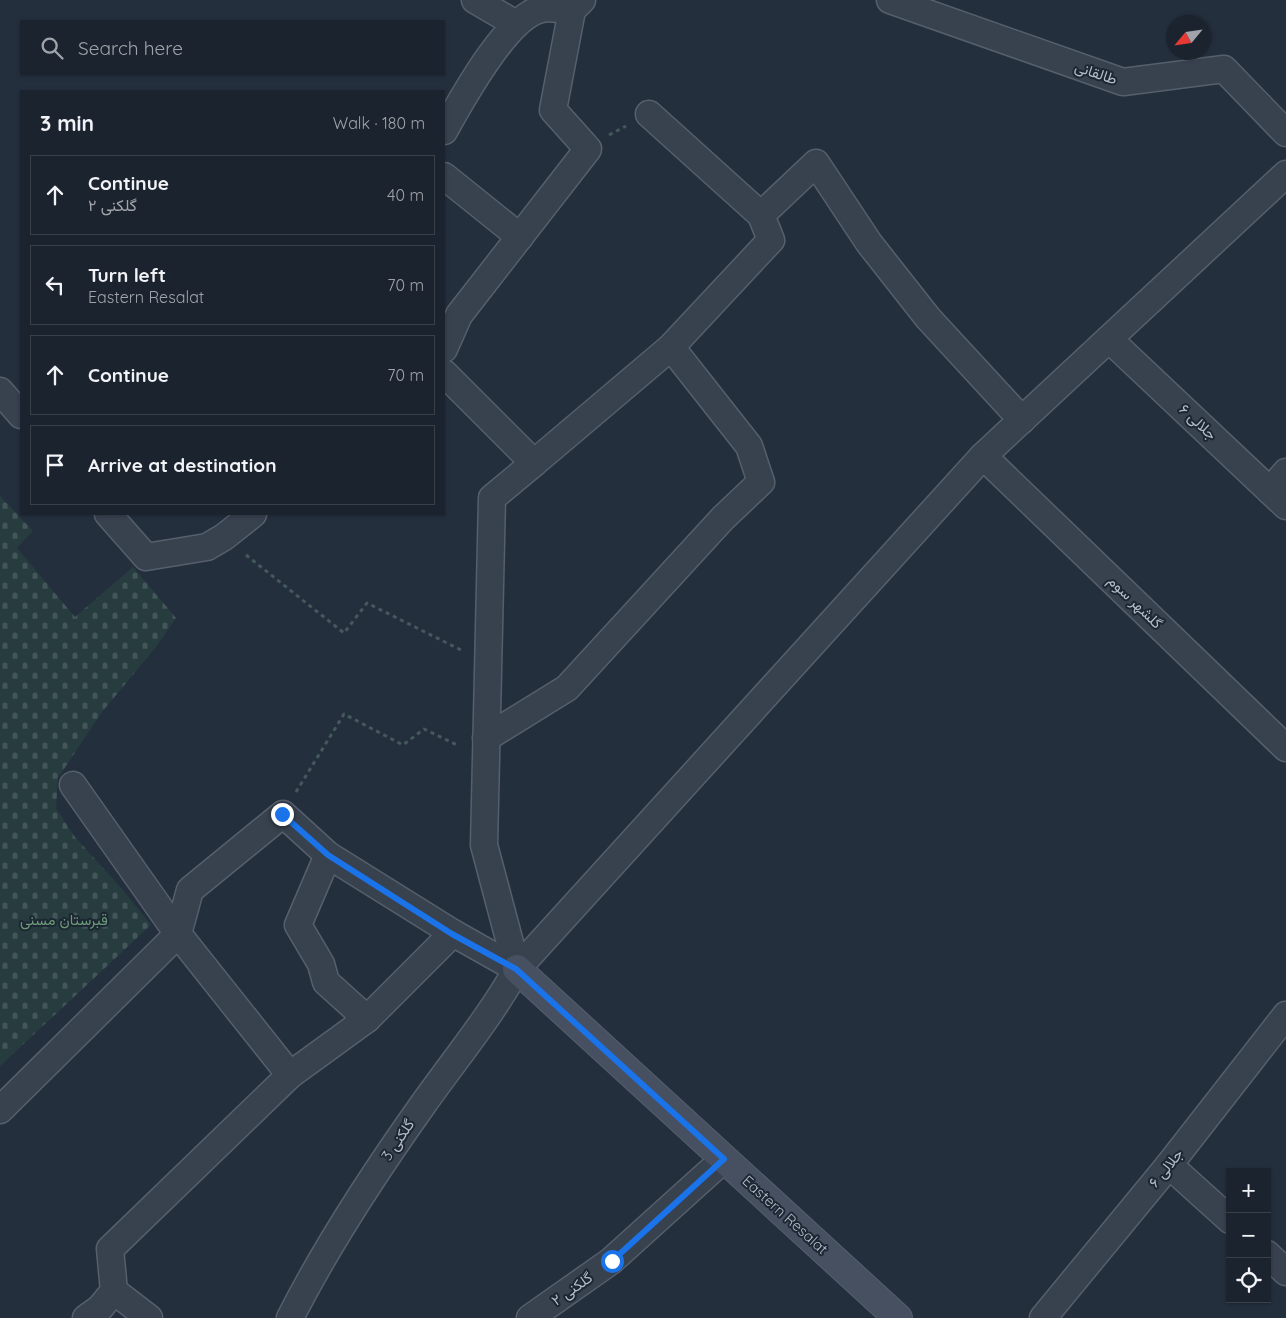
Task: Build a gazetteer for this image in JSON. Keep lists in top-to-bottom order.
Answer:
{
  "streets": {
    "main road": ["Eastern Resalat"],
    "street": [
      "طالقانی",
      "جلالی ۶",
      "گلشهر سوم",
      "گلکنی 3",
      "گلکنی ۲"
    ]
  },
  "crossings": [
    ["جلالی ۶", "گلکنی 3"],
    ["گلشهر سوم", "گلکنی 3"],
    ["گلکنی 3", "Eastern Resalat"],
    ["Eastern Resalat", "گلکنی ۲"]
  ],
  "parks": ["قبرستان مسنی"],
  "north": "bottom left",
  "page": {
    "search": "Search here",
    "heading": ["3 min", "Walk · 180 m"],
    "list": [
      ["Continue", "گلکنی ۲", "40 m"],
      ["Turn left", "Eastern Resalat", "70 m"],
      ["Continue", "70 m"],
      "Arrive at destination"
    ],
    "map_buttons": ["+", "−"]
  }
}
